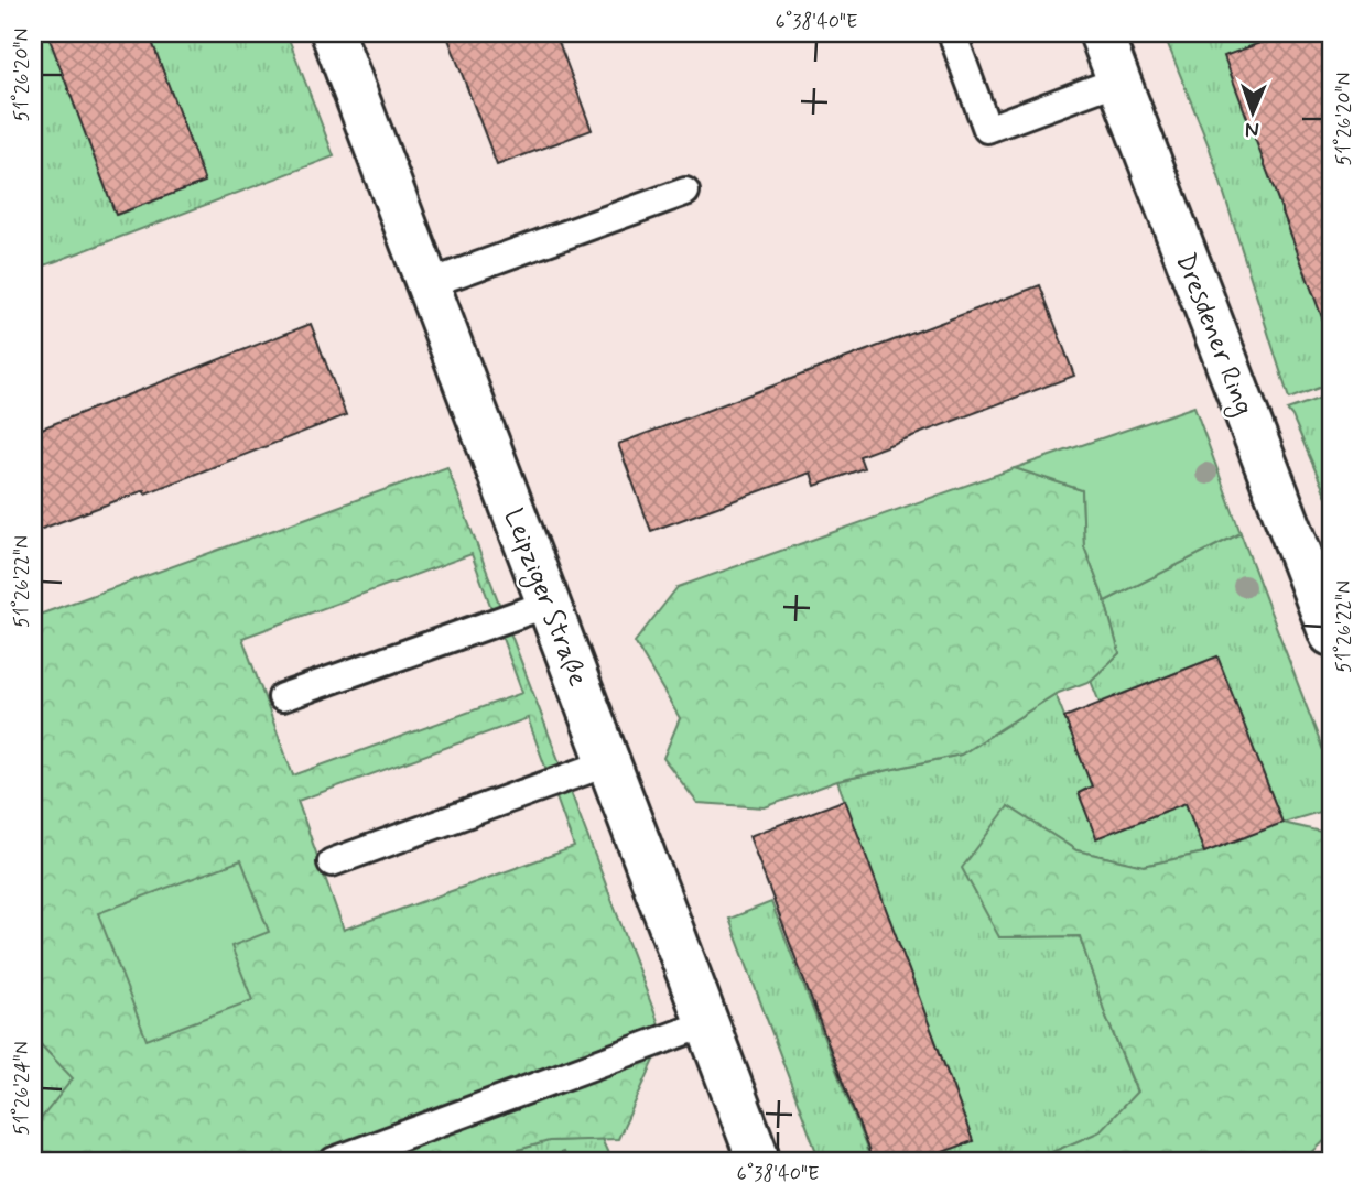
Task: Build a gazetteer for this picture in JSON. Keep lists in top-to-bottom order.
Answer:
{
  "streets": {
    "street": ["Dresdener Ring", "Leipziger Straße"]
  },
  "north": "bottom",
  "coordinates": [
    "6°38'40\"E",
    "51°26'20\"N",
    "51°26'22\"N",
    "51°26'24\"N"
  ]
}
